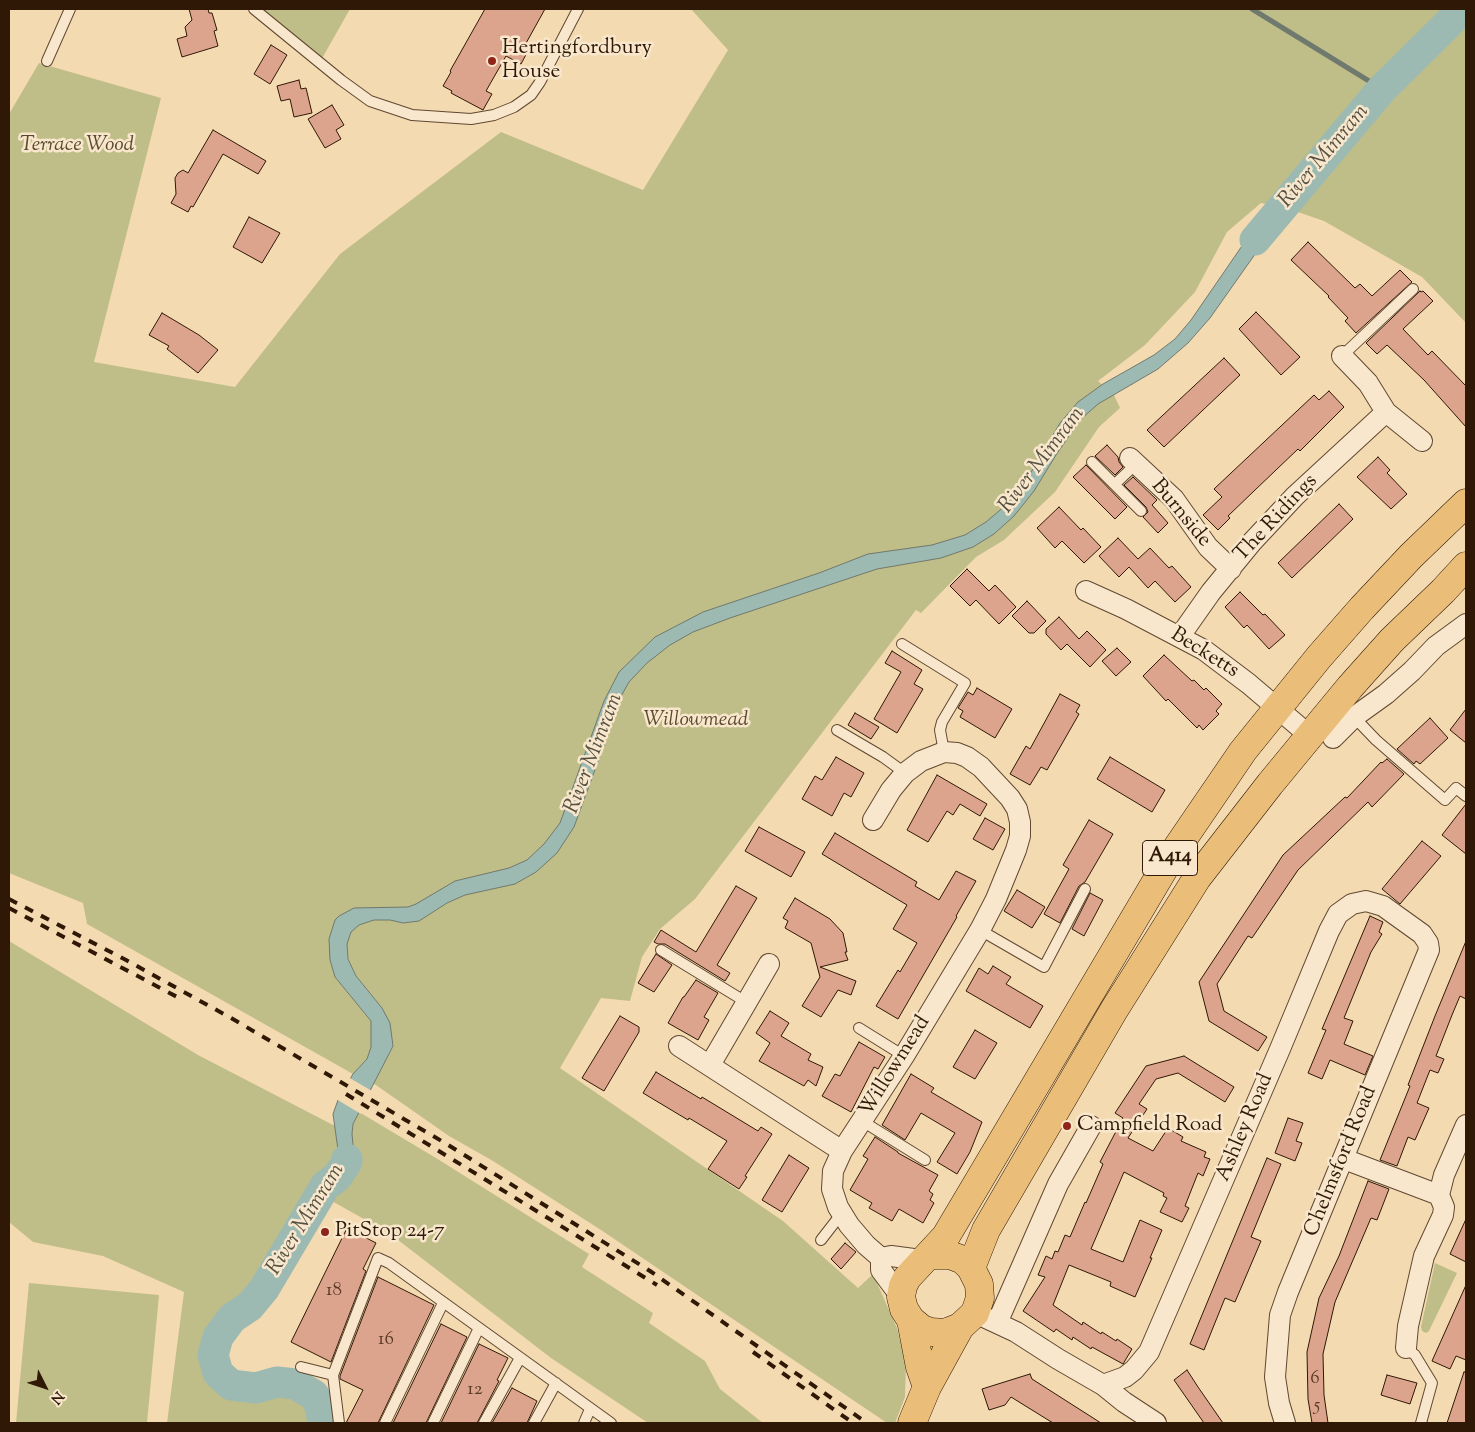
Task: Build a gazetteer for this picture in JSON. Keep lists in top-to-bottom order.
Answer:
{
  "streets": {
    "highway": ["A414"],
    "street": [
      "Burnside",
      "The Ridings",
      "Becketts",
      "Willowmead",
      "Ashley Road",
      "Chelmsford Road"
    ]
  },
  "crossings": [
    ["Burnside", "The Ridings"],
    ["The Ridings", "Becketts"],
    ["Becketts", "A414"],
    ["A414", "Willowmead"],
    ["Ashley Road", "Chelmsford Road"]
  ],
  "water": ["River Mimram"],
  "parks": ["Terrace Wood", "Willowmead"],
  "places": ["Hertingfordbury House", "Campfield Road", "PitStop 24-7"],
  "house_numbers": [
    "18",
    "16",
    "6",
    "12",
    "5"
  ],
  "north": "bottom right"
}
